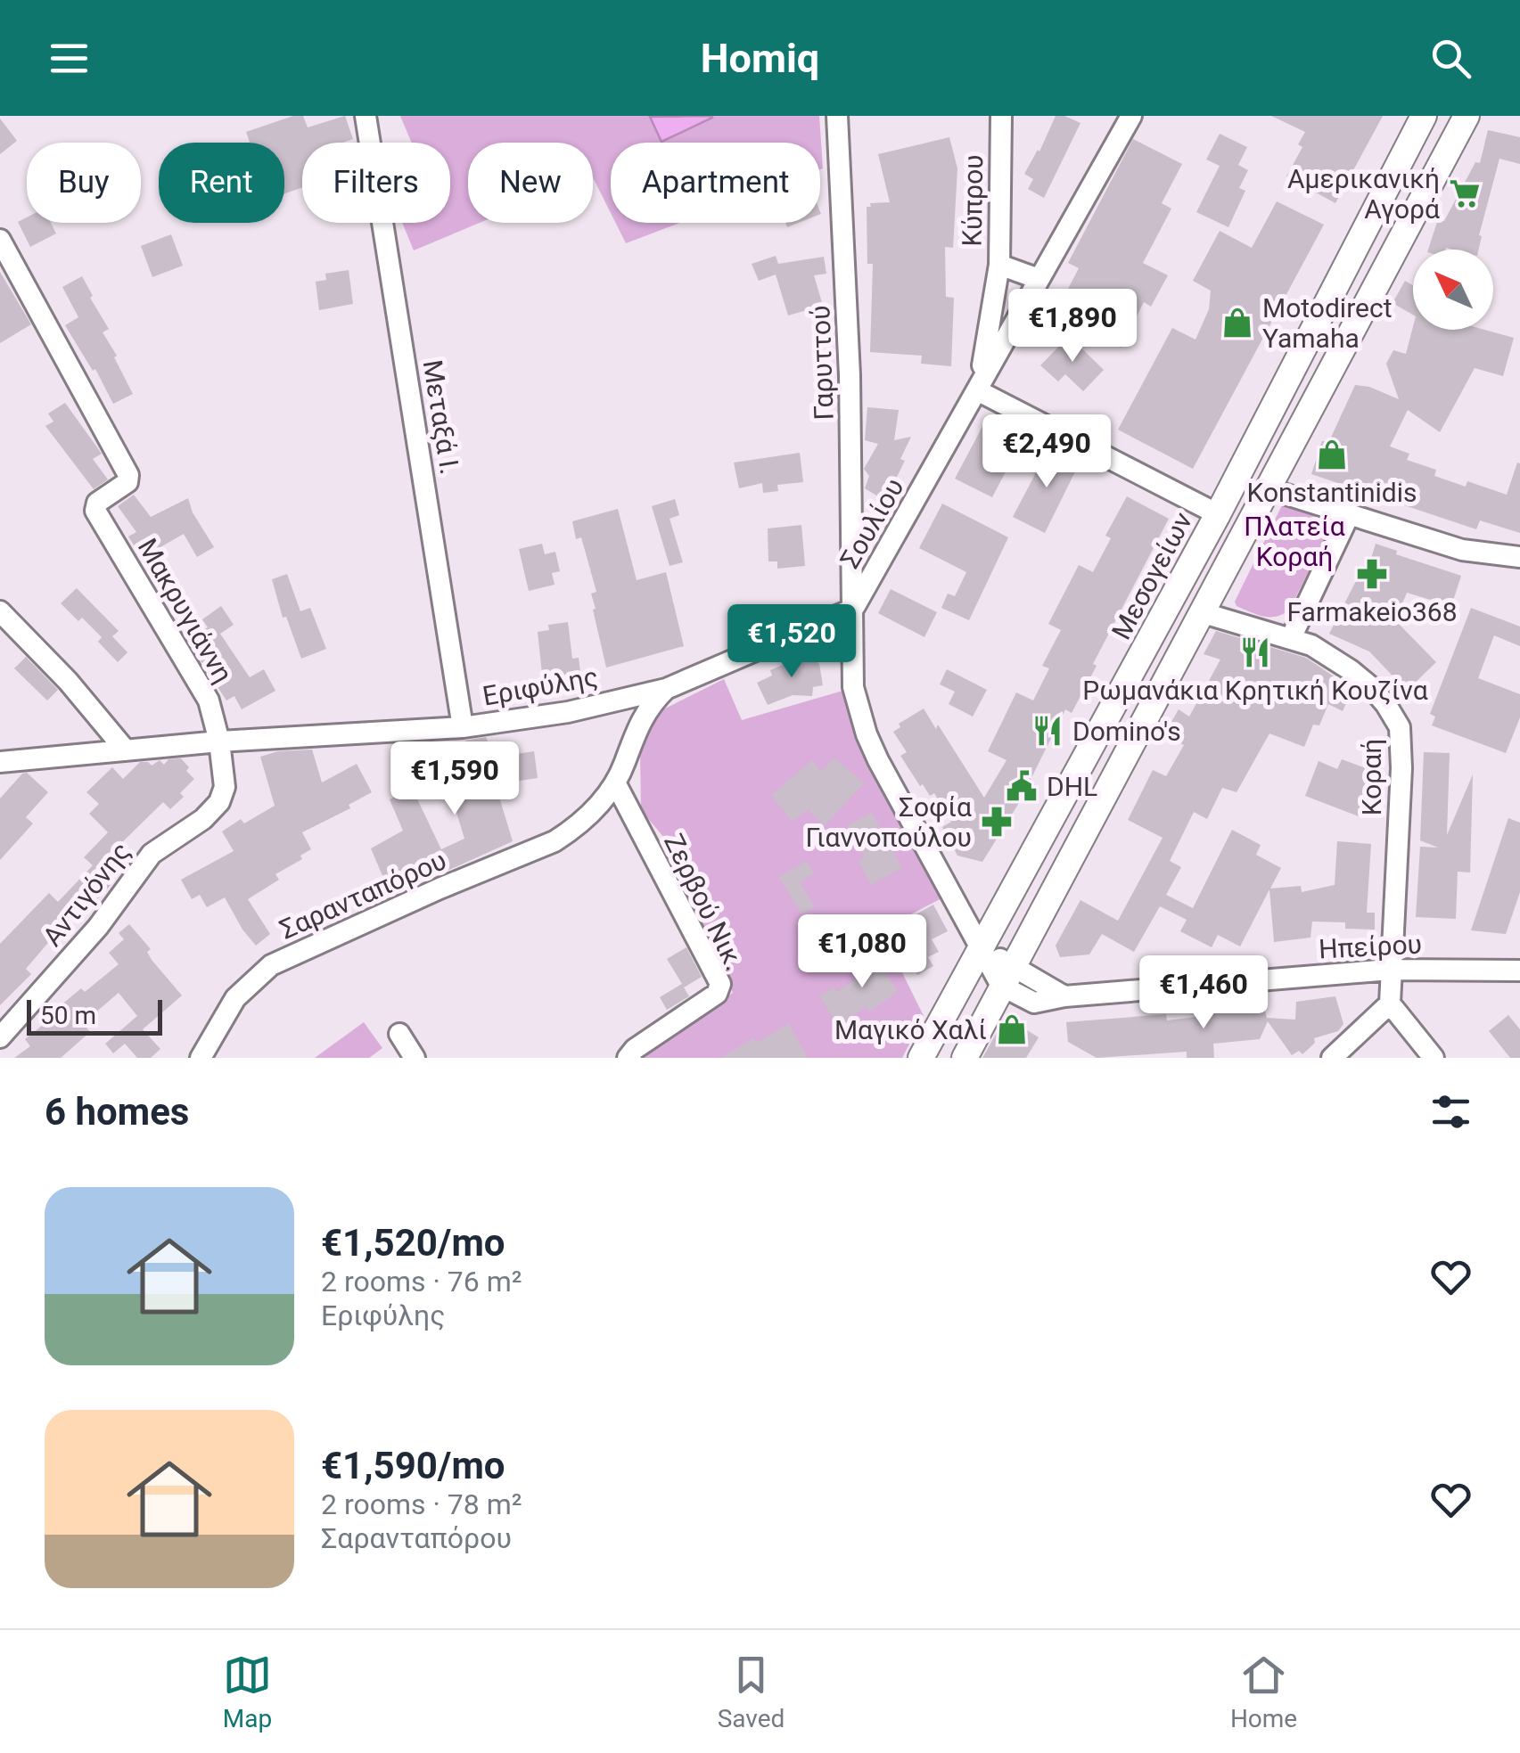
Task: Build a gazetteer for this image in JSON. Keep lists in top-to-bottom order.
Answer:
{
  "streets": {
    "main road": ["Μεσογείων"],
    "street": [
      "Κύπρου",
      "Γαρυττού",
      "Μεταξά Ι.",
      "Σουλίου",
      "Μακρυγιάννη",
      "Εριφύλης",
      "Κοραή",
      "Αντιγόνης",
      "Σαρανταπόρου",
      "Ζερβού Νικ.",
      "Ηπείρου"
    ]
  },
  "crossings": [
    ["Κύπρου", "Σουλίου"],
    ["Γαρυττού", "Σουλίου"],
    ["Γαρυττού", "Εριφύλης"],
    ["Μεταξά Ι.", "Εριφύλης"],
    ["Σουλίου", "Μεσογείων"],
    ["Σουλίου", "Εριφύλης"],
    ["Σουλίου", "Ηπείρου"],
    ["Μεσογείων", "Ηπείρου"],
    ["Μακρυγιάννη", "Εριφύλης"],
    ["Μακρυγιάννη", "Αντιγόνης"],
    ["Εριφύλης", "Αντιγόνης"],
    ["Εριφύλης", "Σαρανταπόρου"],
    ["Κοραή", "Ηπείρου"],
    ["Σαρανταπόρου", "Ζερβού Νικ."]
  ],
  "parks": ["Πλατεία Κοραή"],
  "places": {
    "supermarket": ["Αμερικανική Αγορά"],
    "shop": ["Motodirect Yamaha", "Konstantinidis", "Μαγικό Χαλί"],
    "pharmacy": ["Farmakeio368", "Σοφία Γιαννοπούλου"],
    "restaurant": ["Ρωμανάκια Κρητική Κουζίνα", "Domino's"],
    "public building": ["DHL"]
  },
  "scale_bar": "50 m",
  "north": "top left",
  "page": {
    "header": "Homiq",
    "chip": [
      "Buy",
      "Rent",
      "Filters",
      "New",
      "Apartment"
    ],
    "price": [
      "€1,890",
      "€2,490",
      "€1,520",
      "€1,590",
      "€1,080",
      "€1,460"
    ],
    "scale": "50 m",
    "heading": "6 homes",
    "list": [
      {
        "name": "€1,520/mo",
        "note": "2 rooms · 76 m² · Εριφύλης"
      },
      {
        "name": "€1,590/mo",
        "note": "2 rooms · 78 m² · Σαρανταπόρου"
      }
    ],
    "tabs": ["Map", "Saved", "Home"]
  }
}
